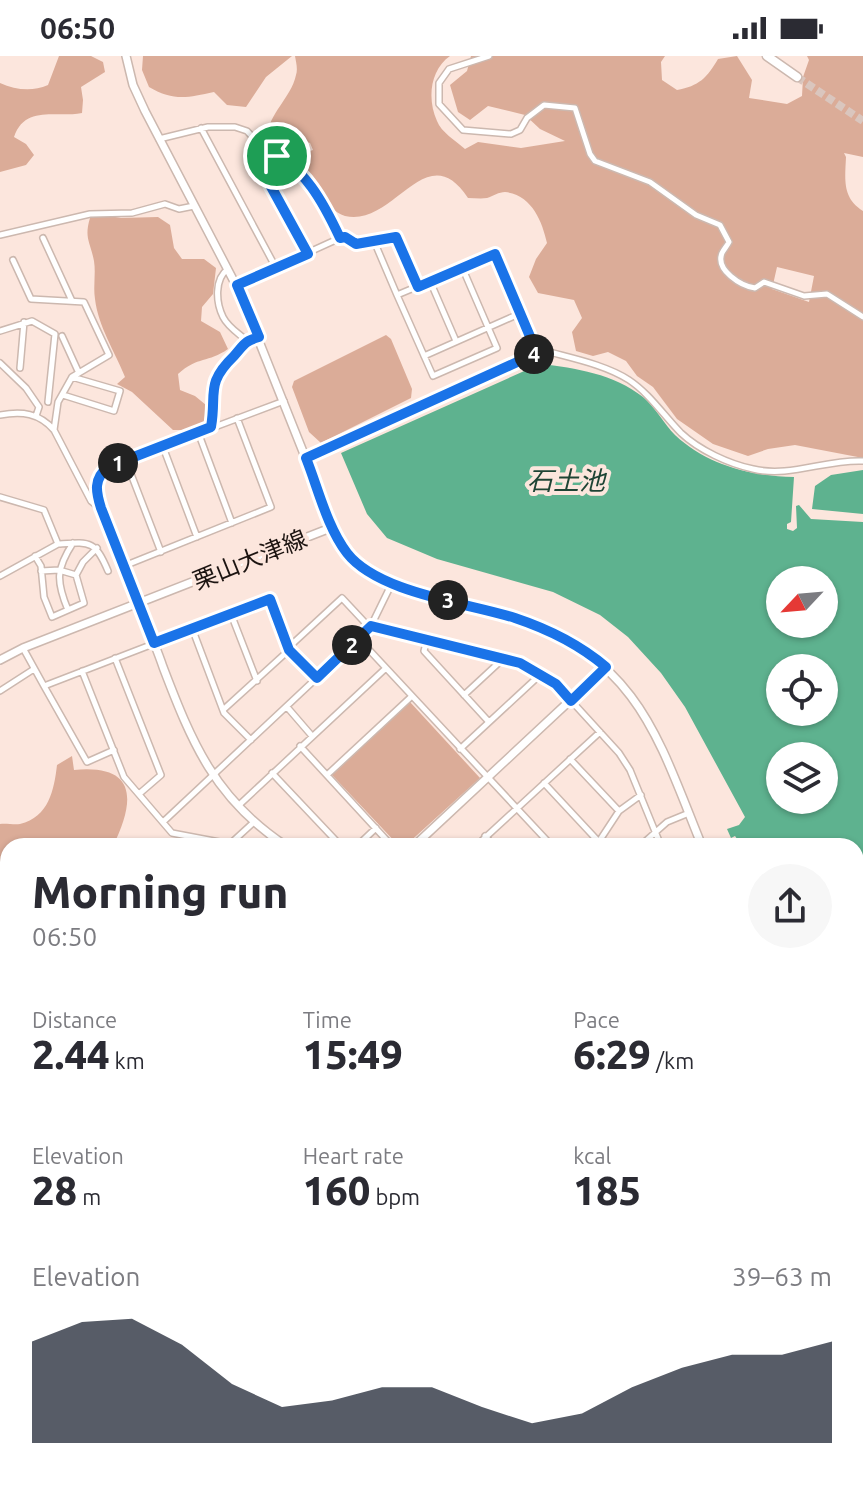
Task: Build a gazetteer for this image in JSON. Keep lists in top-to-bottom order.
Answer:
{
  "streets": {
    "street": ["栗山大津線"]
  },
  "water": ["石土池"],
  "north": "bottom left",
  "page": {
    "status": "06:50",
    "pins": [
      "4",
      "1",
      "3",
      "2"
    ],
    "heading": ["Morning run", "06:50"],
    "stats": [
      ["Distance", "2.44 km"],
      ["Time", "15:49"],
      ["Pace", "6:29 /km"],
      ["Elevation", "28 m"],
      ["Heart rate", "160 bpm"],
      ["kcal", "185"]
    ],
    "chart": ["Elevation", "39–63 m"]
  }
}
